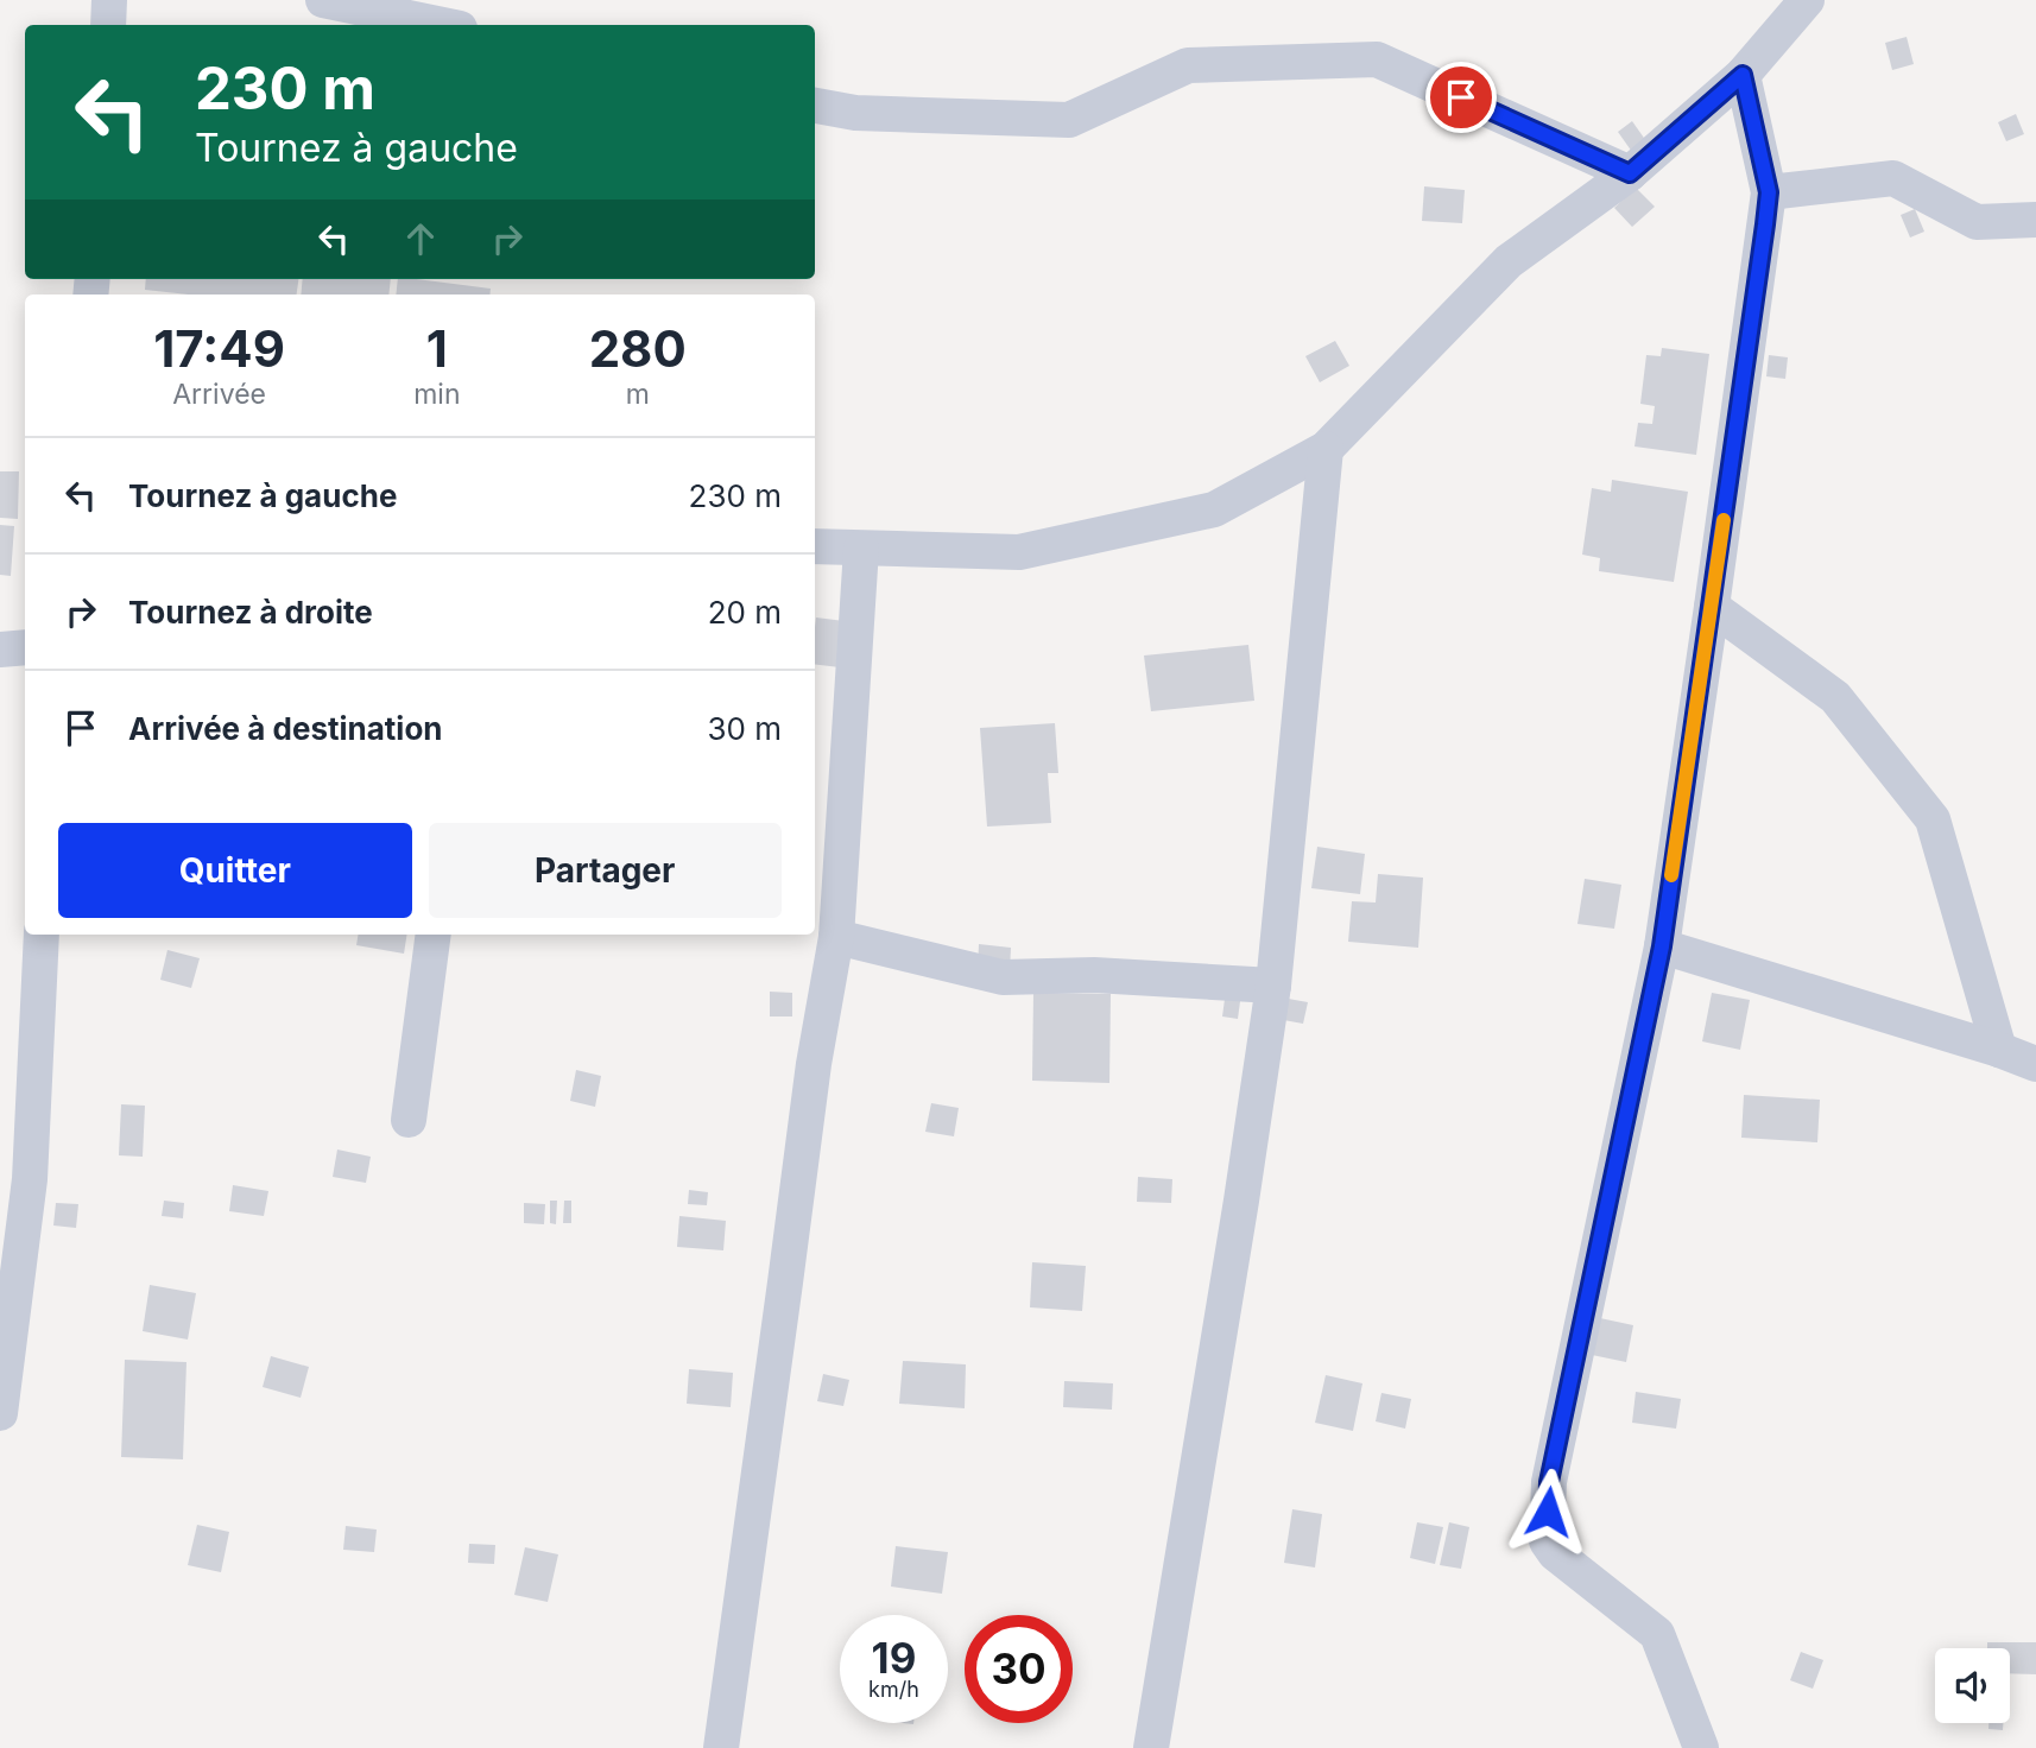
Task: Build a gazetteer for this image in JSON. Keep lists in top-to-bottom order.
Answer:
{
  "page": {
    "turn": ["230 m", "Tournez à gauche"],
    "eta": [
      "17:49",
      "Arrivée",
      "1",
      "min",
      "280",
      "m"
    ],
    "list": [
      {
        "name": "Tournez à gauche",
        "value": "230 m"
      },
      {
        "name": "Tournez à droite",
        "value": "20 m"
      },
      {
        "name": "Arrivée à destination",
        "value": "30 m"
      }
    ],
    "buttons": ["Quitter", "Partager"],
    "speed": "19 km/h",
    "limit": "30"
  }
}
